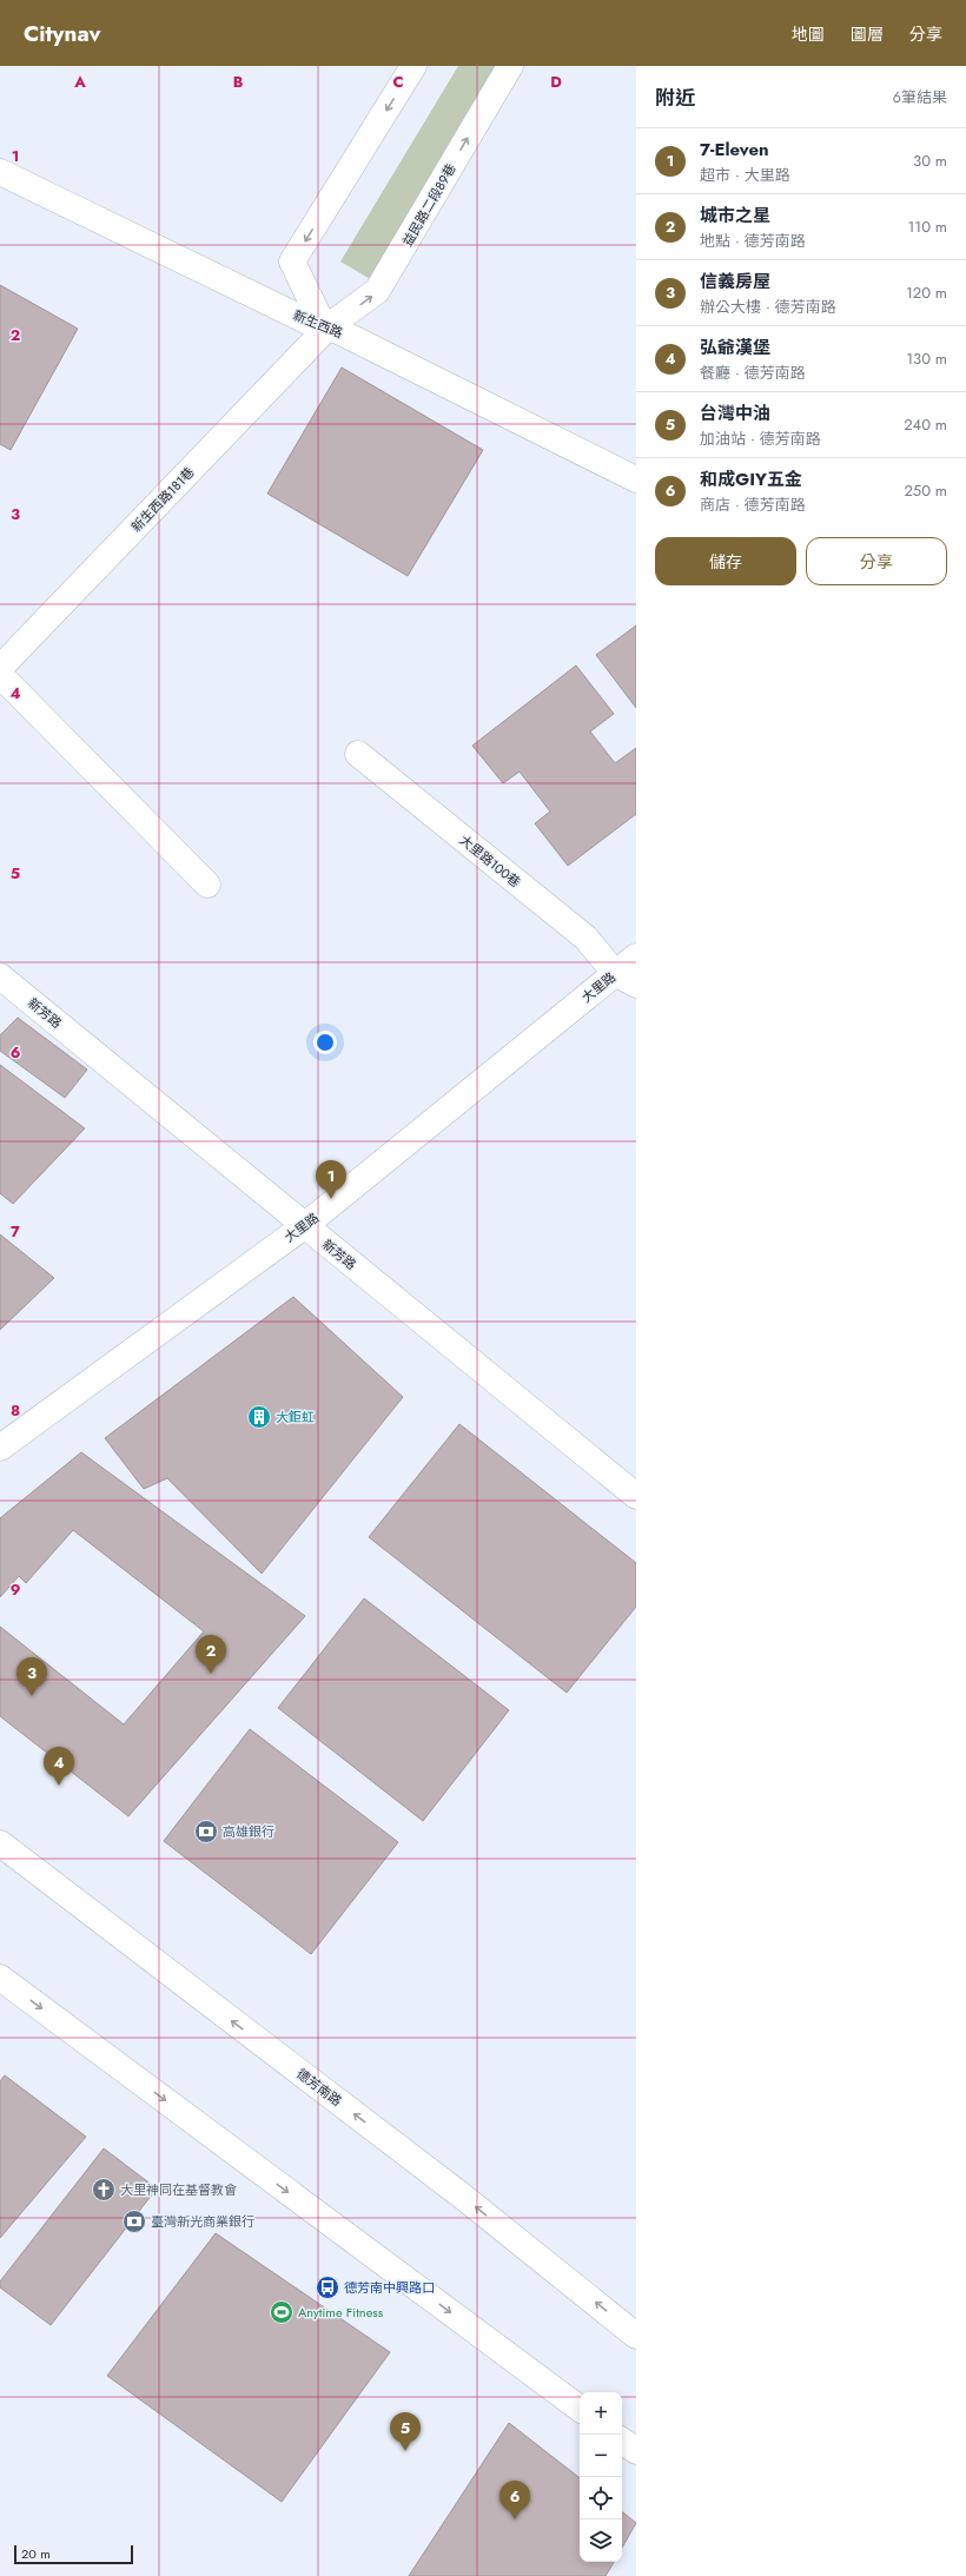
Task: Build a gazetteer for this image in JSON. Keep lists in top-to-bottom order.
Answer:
{
  "streets": {
    "street": [
      "益民路二段89巷",
      "新生西路",
      "新生西路181巷",
      "大里路100巷",
      "大里路",
      "新芳路",
      "德芳南路"
    ]
  },
  "crossings": [
    ["益民路二段89巷", "新生西路"],
    ["益民路二段89巷", "新生西路181巷"],
    ["新生西路", "新生西路181巷"],
    ["大里路100巷", "大里路"],
    ["大里路", "新芳路"]
  ],
  "one_way": ["益民路二段89巷"],
  "places": {
    "building": ["大鉅虹"],
    "bank": ["高雄銀行", "臺灣新光商業銀行"],
    "church": ["大里神同在基督教會"],
    "bus stop": ["德芳南中興路口"],
    "sports": ["Anytime Fitness"]
  },
  "scale_bar": "20 m",
  "page": {
    "header": "Citynav",
    "nav": ["地圖", "圖層", "分享"],
    "heading": ["附近", "6筆結果"],
    "list": [
      {
        "mark": "1",
        "name": "7-Eleven",
        "note": "超市 · 大里路",
        "value": "30 m"
      },
      {
        "mark": "2",
        "name": "城市之星",
        "note": "地點 · 德芳南路",
        "value": "110 m"
      },
      {
        "mark": "3",
        "name": "信義房屋",
        "note": "辦公大樓 · 德芳南路",
        "value": "120 m"
      },
      {
        "mark": "4",
        "name": "弘爺漢堡",
        "note": "餐廳 · 德芳南路",
        "value": "130 m"
      },
      {
        "mark": "5",
        "name": "台灣中油",
        "note": "加油站 · 德芳南路",
        "value": "240 m"
      },
      {
        "mark": "6",
        "name": "和成GIY五金",
        "note": "商店 · 德芳南路",
        "value": "250 m"
      }
    ],
    "buttons": ["儲存", "分享"],
    "pins": [
      "1",
      "2",
      "3",
      "4",
      "5",
      "6"
    ],
    "map_buttons": ["+", "−"],
    "scale": "20 m"
  },
  "grid": {
    "columns": [
      "A",
      "B",
      "C",
      "D"
    ],
    "rows": [
      "1",
      "2",
      "3",
      "4",
      "5",
      "6",
      "7",
      "8",
      "9"
    ]
  }
}
